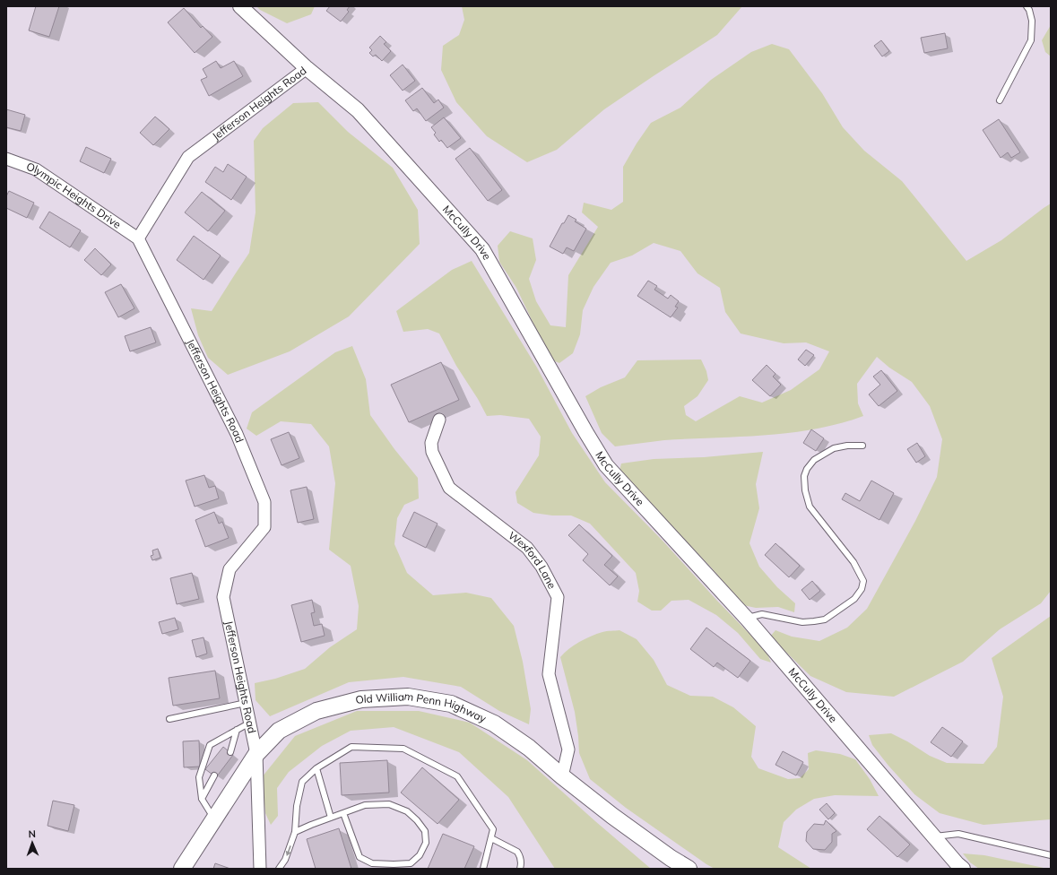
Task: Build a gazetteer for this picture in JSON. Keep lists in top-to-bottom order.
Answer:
{
  "streets": {
    "main road": ["Old William Penn Highway"],
    "street": [
      "Jefferson Heights Road",
      "Olympic Heights Drive",
      "McCully Drive",
      "Wexford Lane"
    ]
  },
  "crossings": [
    ["Jefferson Heights Road", "Olympic Heights Drive"],
    ["Jefferson Heights Road", "McCully Drive"],
    ["Jefferson Heights Road", "Old William Penn Highway"],
    ["Wexford Lane", "Old William Penn Highway"]
  ],
  "north": "top"
}
